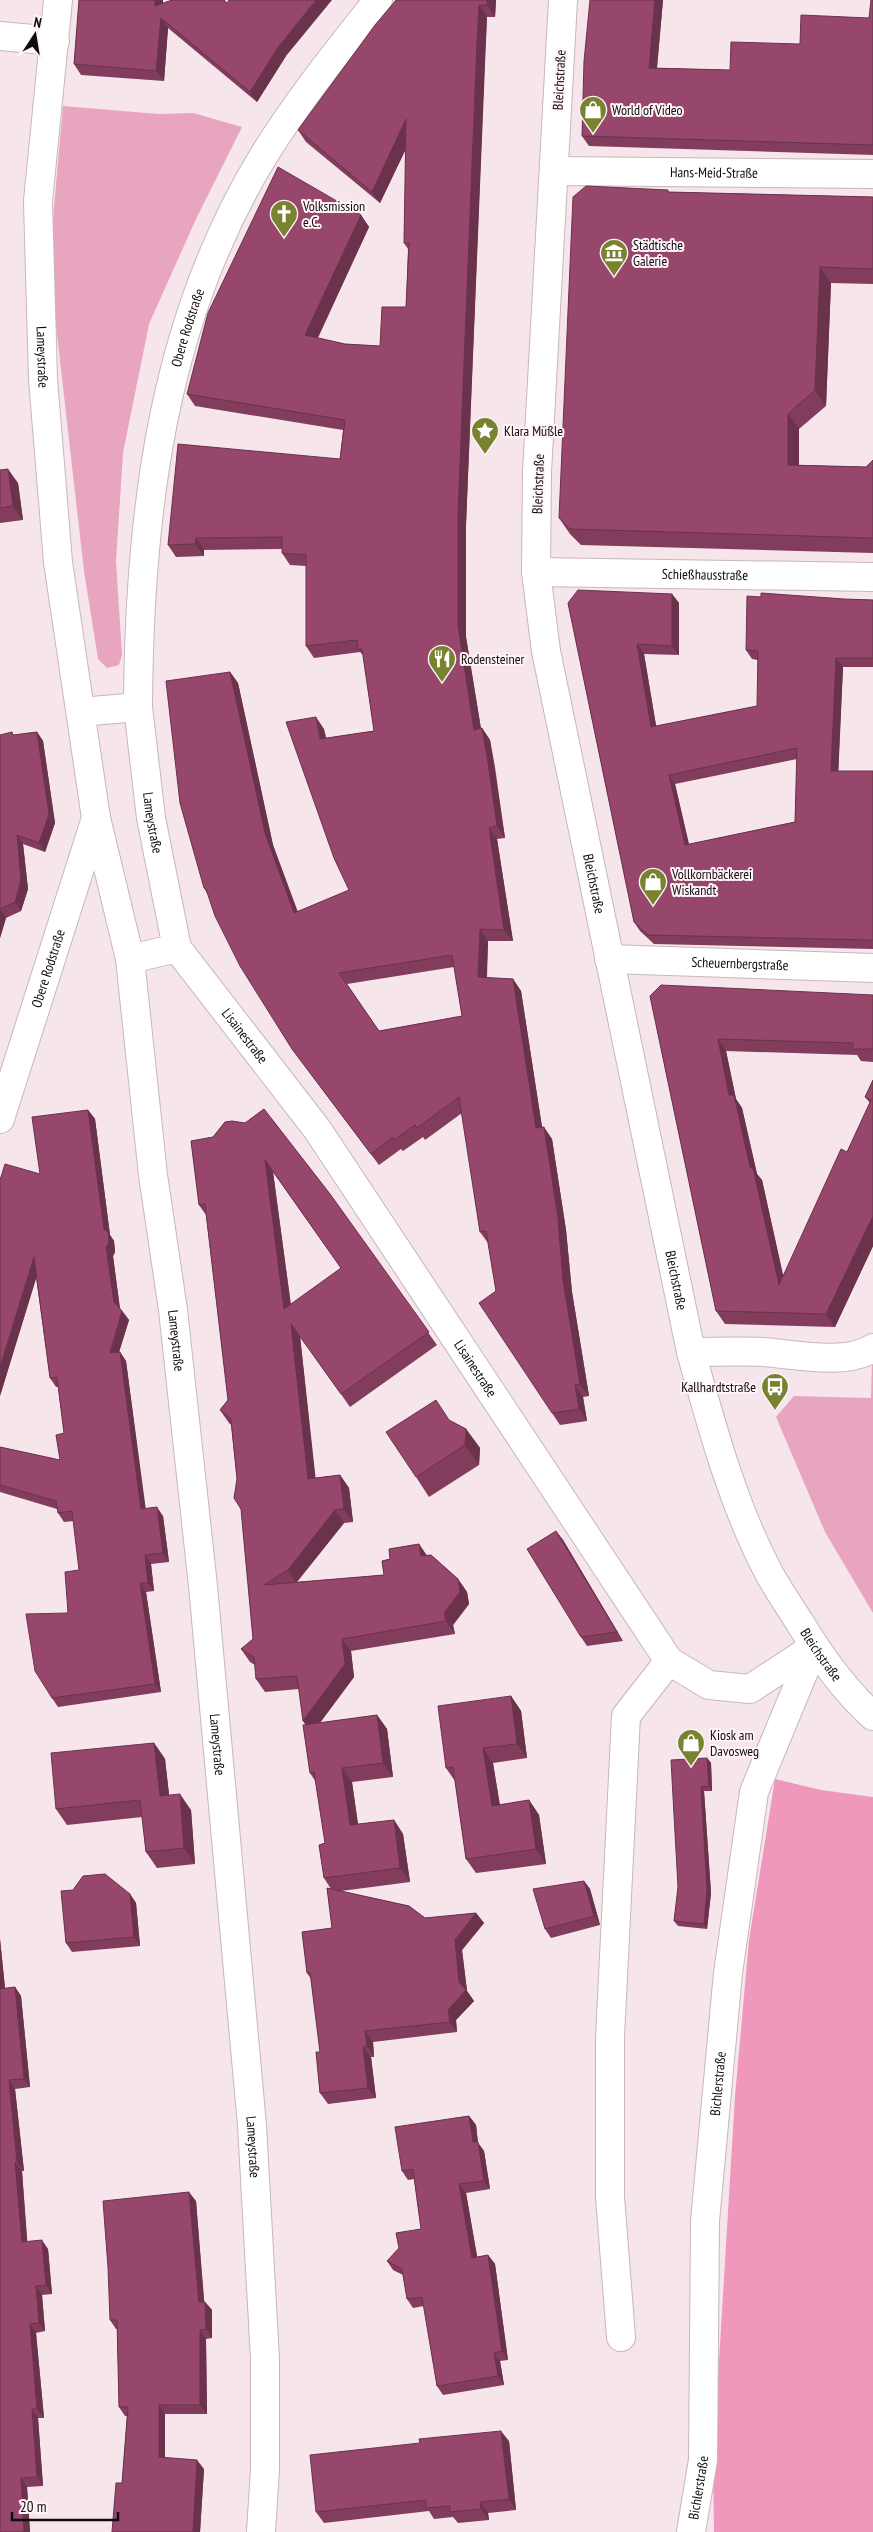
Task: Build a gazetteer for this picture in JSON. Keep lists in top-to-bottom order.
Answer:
{
  "streets": {
    "street": [
      "Bleichstraße",
      "Hans-Meid-Straße",
      "Obere Rodstraße",
      "Lameystraße",
      "Schießhausstraße",
      "Scheuernbergstraße",
      "Lisainestraße",
      "Bichlerstraße"
    ]
  },
  "crossings": [
    ["Bleichstraße", "Hans-Meid-Straße"],
    ["Bleichstraße", "Schießhausstraße"],
    ["Bleichstraße", "Scheuernbergstraße"],
    ["Bleichstraße", "Lisainestraße"],
    ["Bleichstraße", "Bichlerstraße"],
    ["Obere Rodstraße", "Lameystraße"],
    ["Lameystraße", "Lisainestraße"],
    ["Lisainestraße", "Bichlerstraße"]
  ],
  "places": {
    "shop": ["World of Video", "Vollkornbäckerei Wiskandt", "Kiosk am Davosweg"],
    "church": ["Volksmission e.C."],
    "museum": ["Städtische Galerie"],
    "place": ["Klara Müßle"],
    "restaurant": ["Rodensteiner"],
    "bus stop": ["Kallhardtstraße"]
  },
  "scale_bar": "20 m",
  "north": "top"
}
